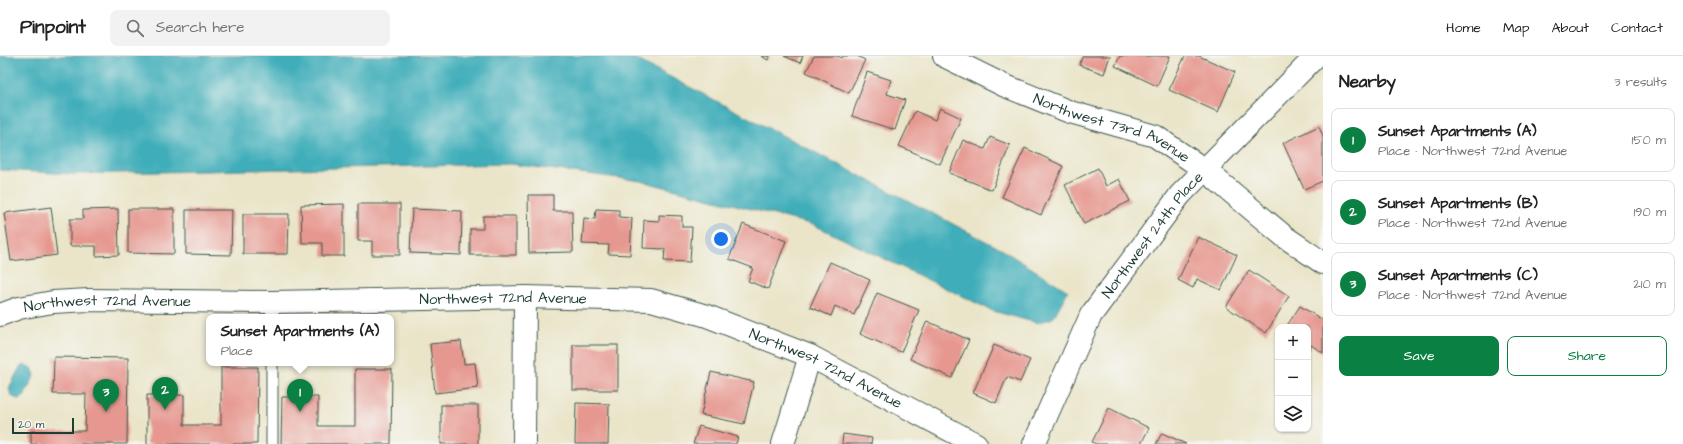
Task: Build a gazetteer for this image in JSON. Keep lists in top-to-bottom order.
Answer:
{
  "streets": {
    "street": ["Northwest 73rd Avenue", "Northwest 24th Place", "Northwest 72nd Avenue"]
  },
  "crossings": [
    ["Northwest 73rd Avenue", "Northwest 24th Place"]
  ],
  "scale_bar": "20 m",
  "page": {
    "header": "Pinpoint",
    "search": "Search here",
    "nav": [
      "Home",
      "Map",
      "About",
      "Contact"
    ],
    "heading": ["Nearby", "3 results"],
    "list": [
      {
        "mark": "1",
        "name": "Sunset Apartments (A)",
        "note": "Place · Northwest 72nd Avenue",
        "value": "150 m"
      },
      {
        "mark": "2",
        "name": "Sunset Apartments (B)",
        "note": "Place · Northwest 72nd Avenue",
        "value": "190 m"
      },
      {
        "mark": "3",
        "name": "Sunset Apartments (C)",
        "note": "Place · Northwest 72nd Avenue",
        "value": "210 m"
      }
    ],
    "popup": ["Sunset Apartments (A)", "Place"],
    "map_buttons": ["+", "−"],
    "buttons": ["Save", "Share"],
    "pins": ["2", "1", "3"],
    "scale": "20 m"
  }
}
